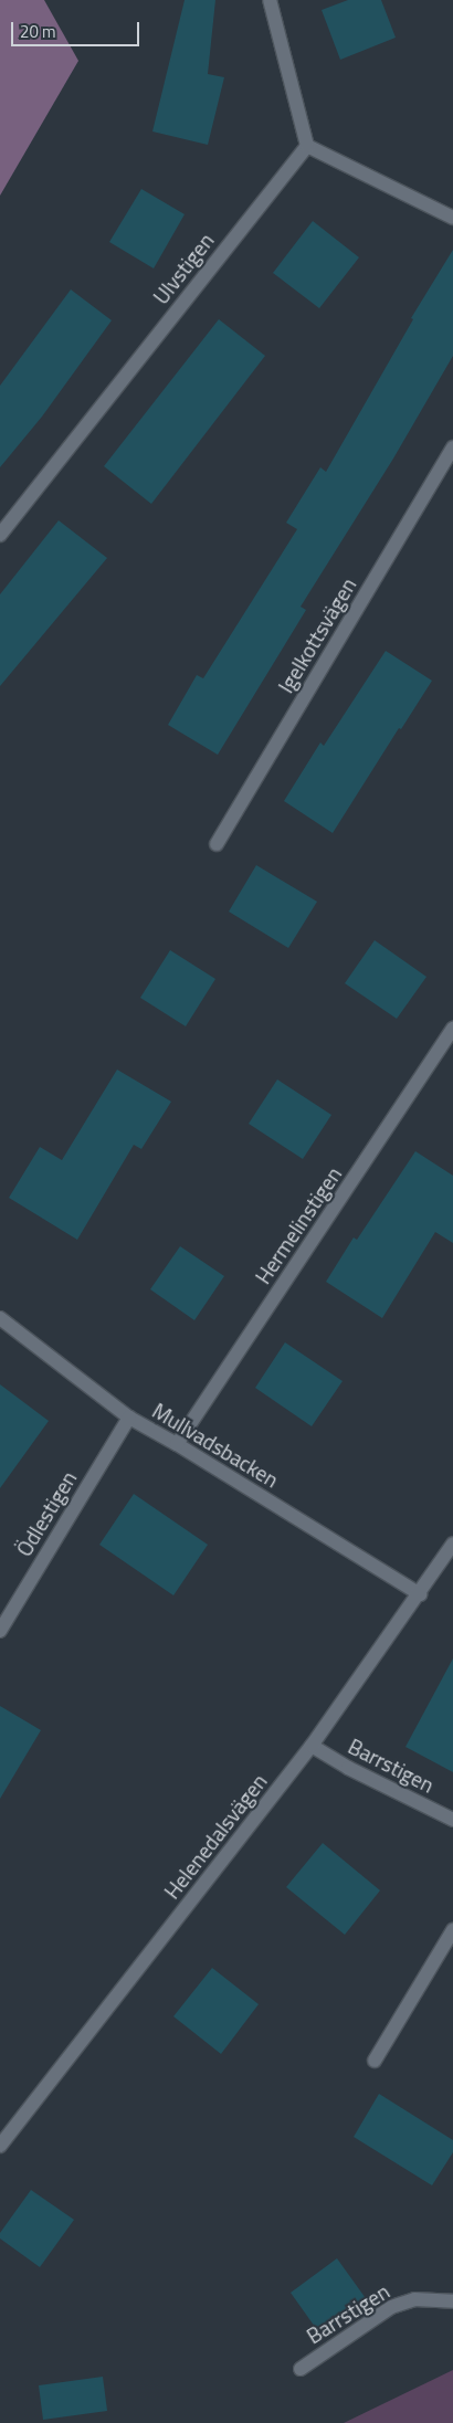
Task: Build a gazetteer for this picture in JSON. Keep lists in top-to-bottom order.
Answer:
{
  "streets": {
    "street": [
      "Ulvstigen",
      "Igelkottsvägen",
      "Hermelinstigen",
      "Mullvadsbacken",
      "Ödlestigen",
      "Barrstigen",
      "Helenedalsvägen"
    ]
  },
  "crossings": [
    ["Hermelinstigen", "Mullvadsbacken"],
    ["Mullvadsbacken", "Ödlestigen"],
    ["Mullvadsbacken", "Helenedalsvägen"],
    ["Barrstigen", "Helenedalsvägen"]
  ],
  "scale_bar": "20 m"
}
